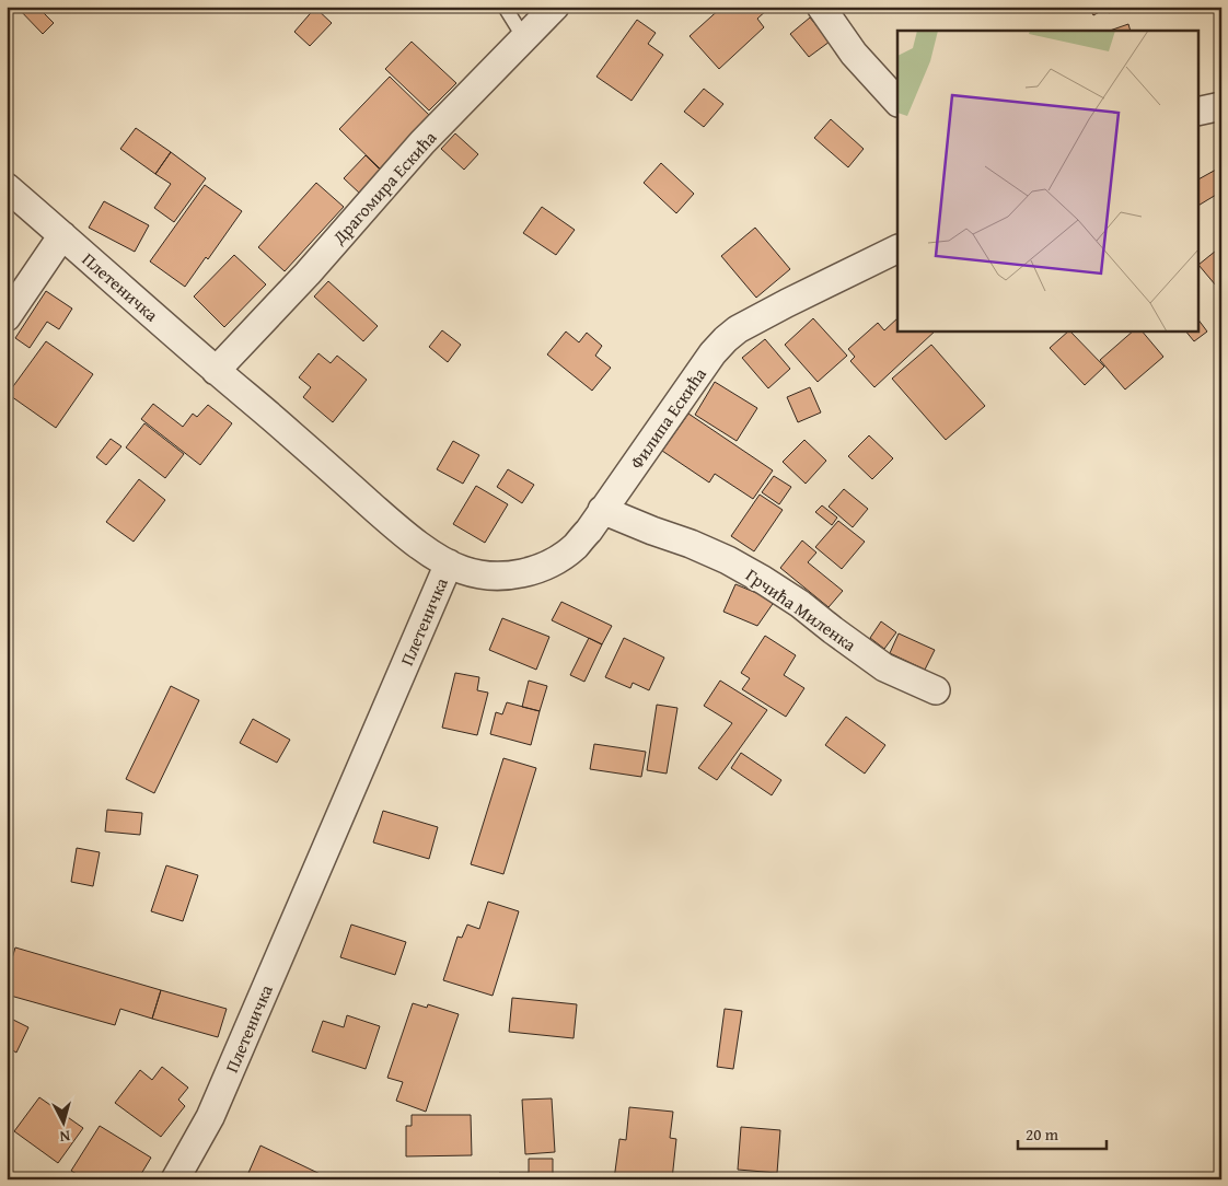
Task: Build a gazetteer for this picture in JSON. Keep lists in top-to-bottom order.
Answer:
{
  "streets": {
    "street": [
      "Драгомира Ескића",
      "Плетеничка",
      "Филипа Ескића",
      "Грчића Миленка"
    ]
  },
  "crossings": [
    ["Драгомира Ескића", "Плетеничка"],
    ["Плетеничка", "Филипа Ескића"],
    ["Филипа Ескића", "Грчића Миленка"]
  ],
  "scale_bar": "20 m",
  "north": "bottom"
}
